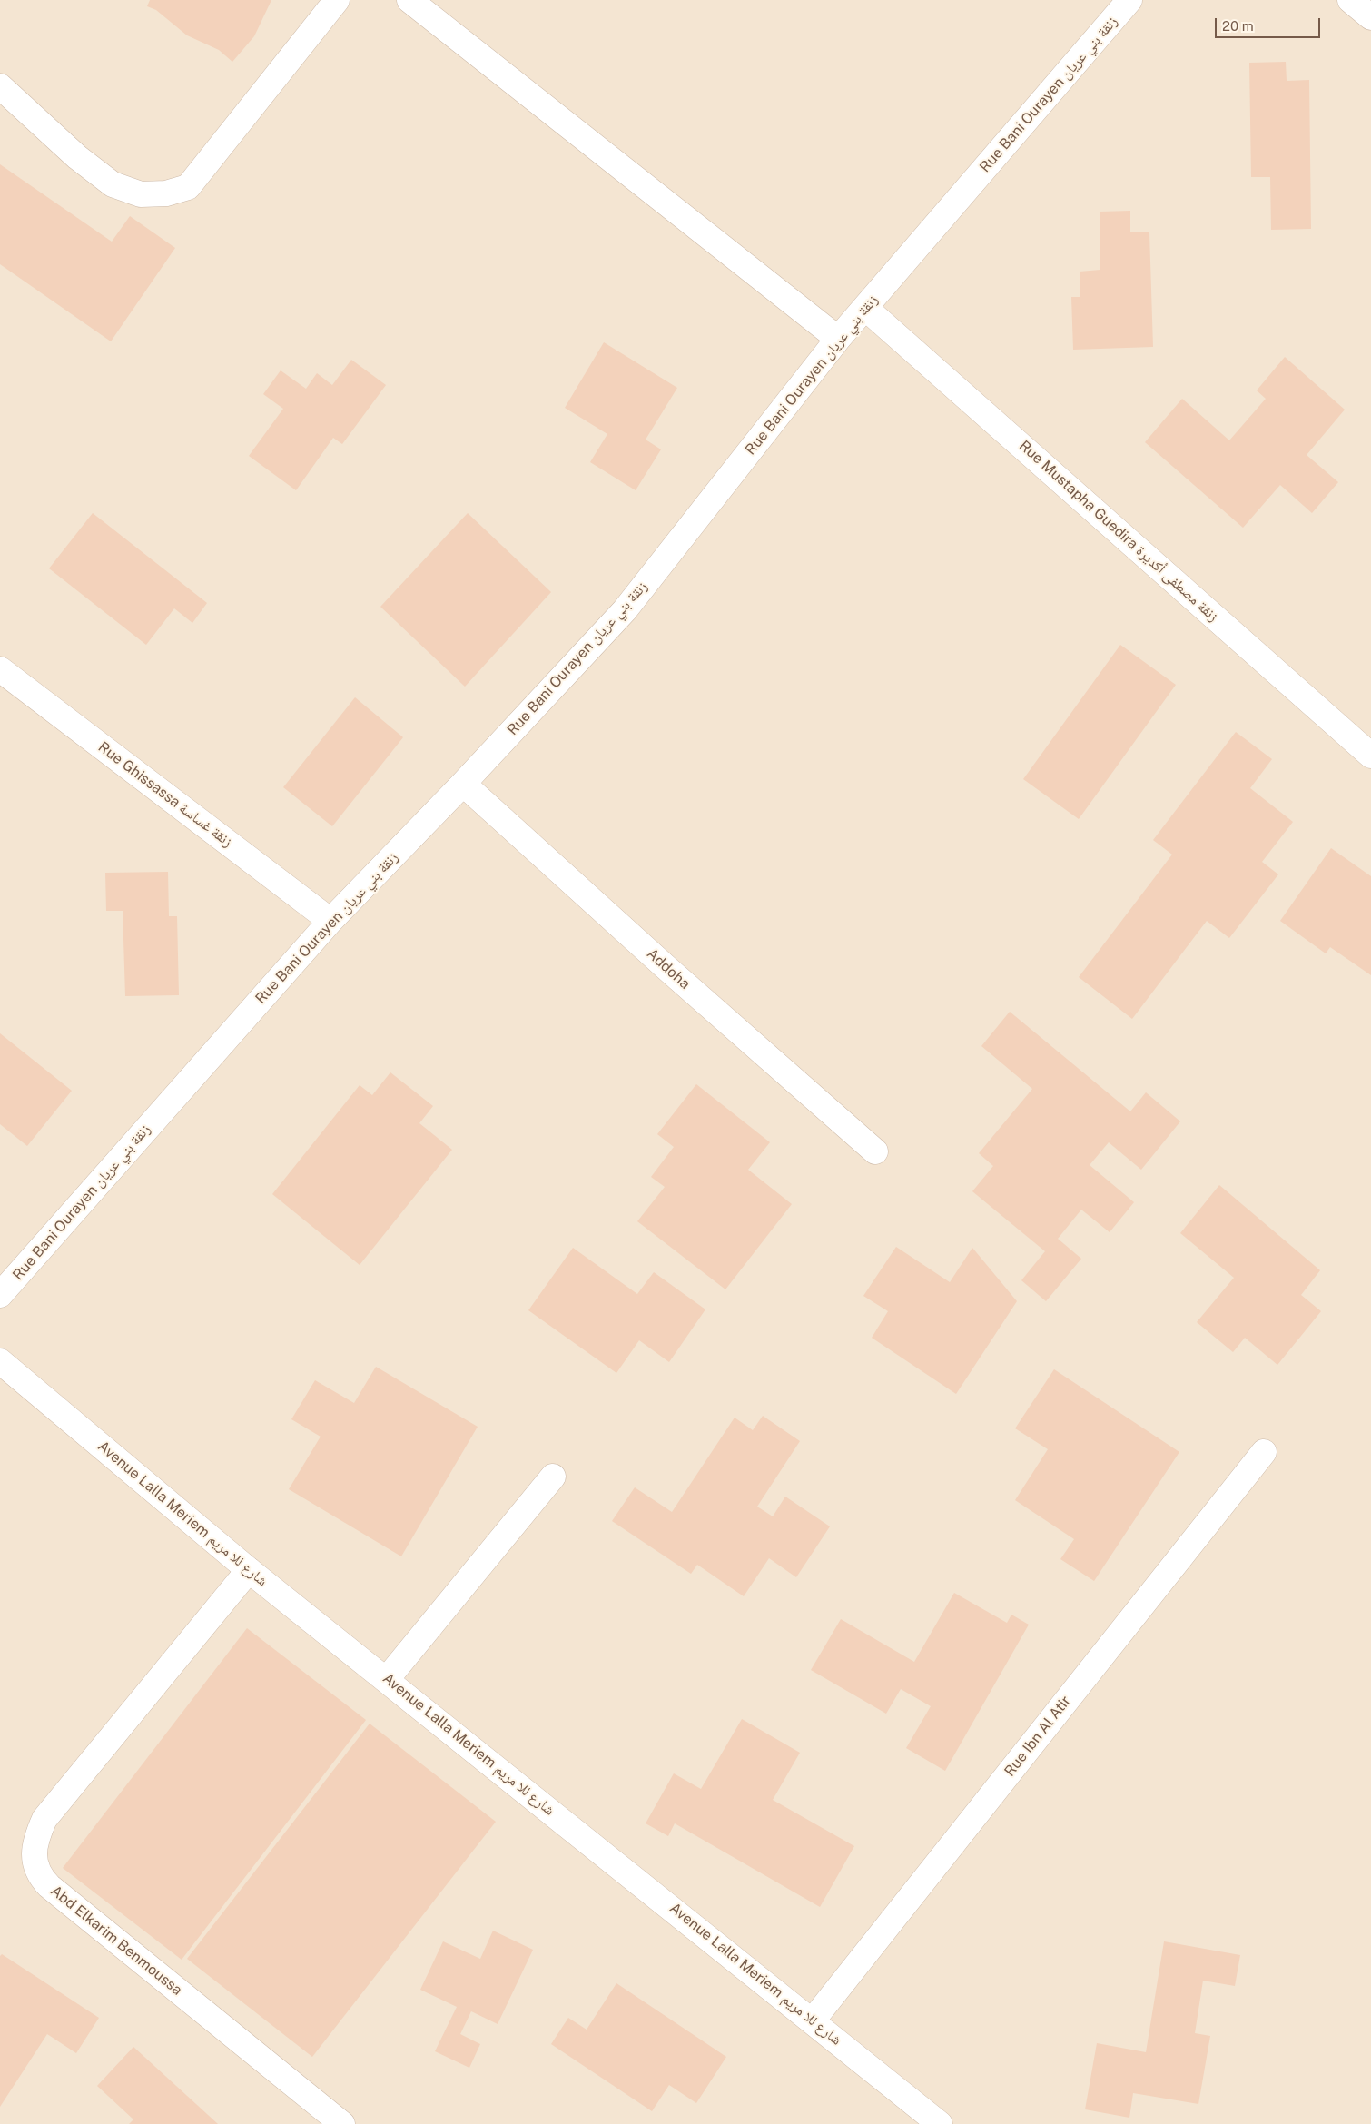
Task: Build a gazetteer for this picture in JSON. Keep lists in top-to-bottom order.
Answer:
{
  "streets": {
    "street": [
      "Rue Bani Ourayen زنقة بني عريان",
      "Rue Mustapha Guedira زنقة مصطفى أكديرة",
      "Rue Ghissassa زنقة غساسة",
      "Addoha",
      "Avenue Lalla Meriem شارع للا مريم",
      "Rue Ibn Al Atir",
      "Abd Elkarim Benmoussa"
    ]
  },
  "crossings": [
    ["Rue Bani Ourayen زنقة بني عريان", "Rue Mustapha Guedira زنقة مصطفى أكديرة"],
    ["Rue Bani Ourayen زنقة بني عريان", "Rue Ghissassa زنقة غساسة"],
    ["Rue Bani Ourayen زنقة بني عريان", "Addoha"],
    ["Avenue Lalla Meriem شارع للا مريم", "Rue Ibn Al Atir"],
    ["Avenue Lalla Meriem شارع للا مريم", "Abd Elkarim Benmoussa"]
  ],
  "scale_bar": "20 m"
}
